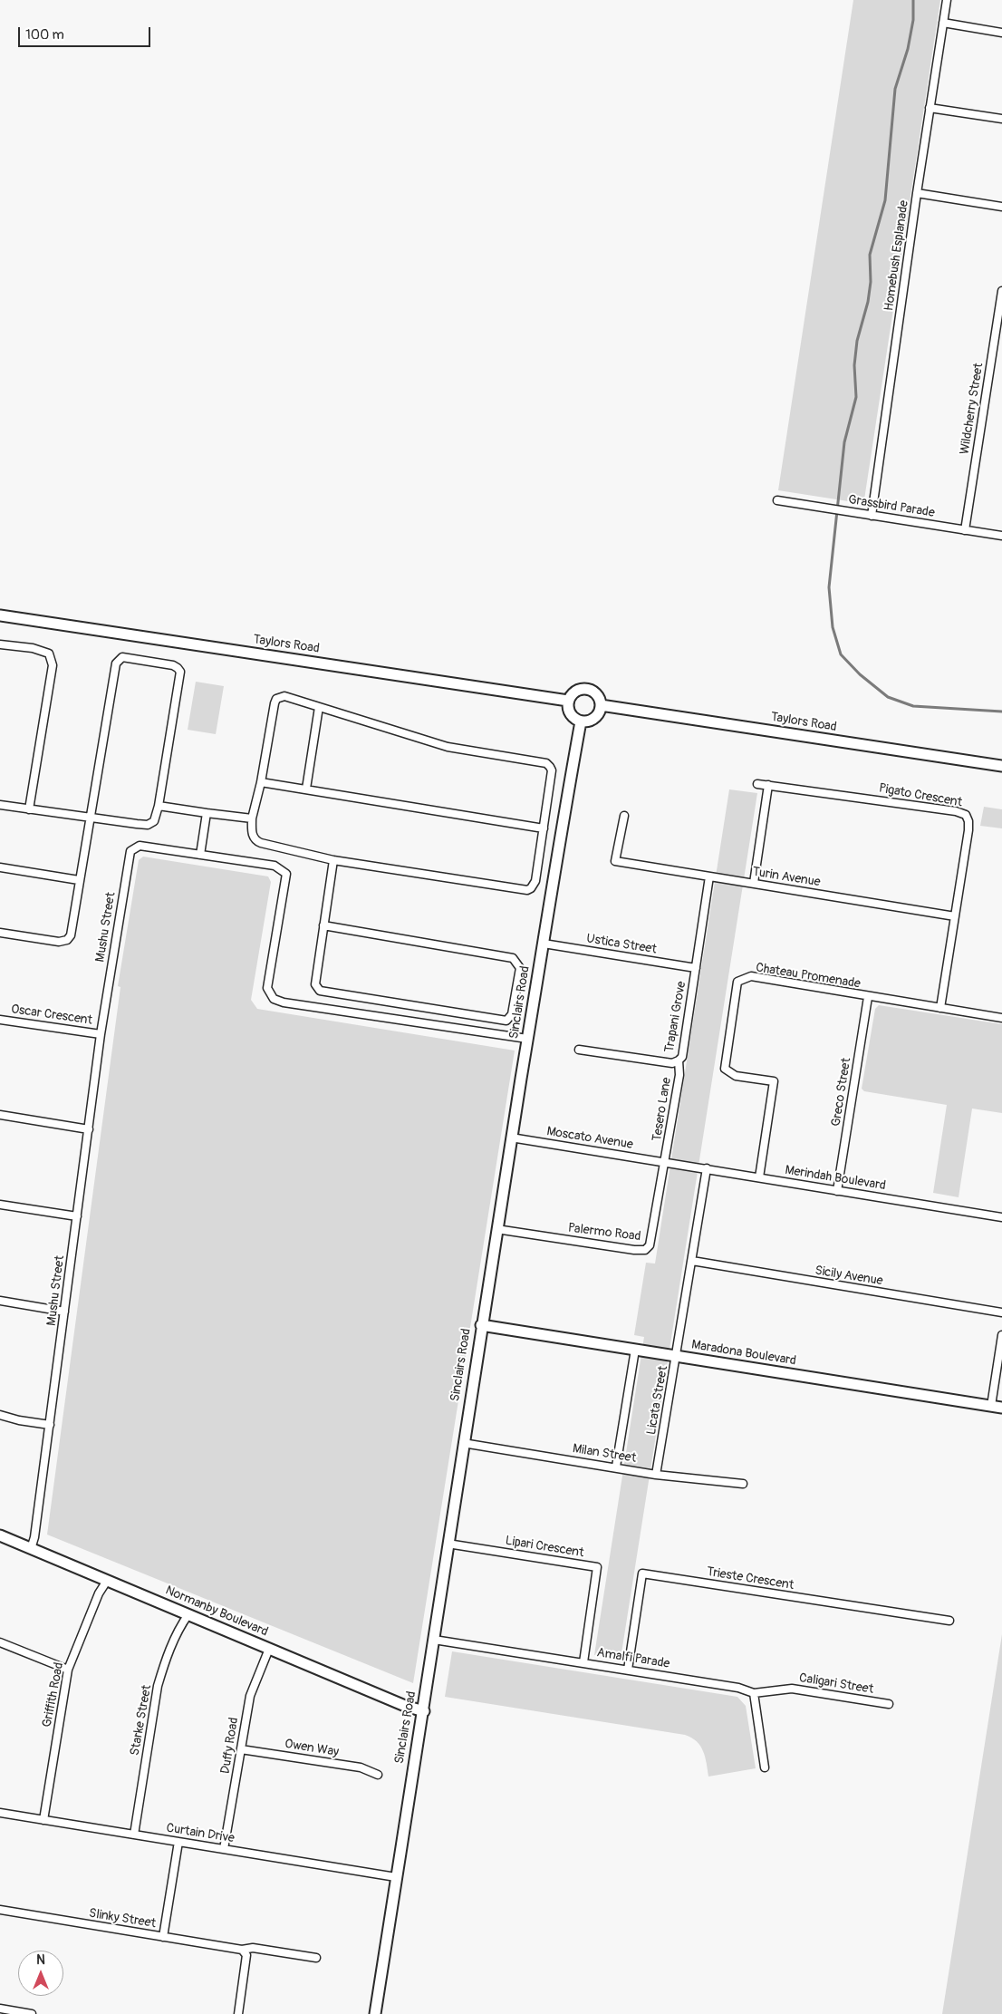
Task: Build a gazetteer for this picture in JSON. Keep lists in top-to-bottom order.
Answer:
{
  "streets": {
    "street": [
      "Homebush Esplanade",
      "Wildcherry Street",
      "Grassbird Parade",
      "Taylors Road",
      "Pigato Crescent",
      "Turin Avenue",
      "Mushu Street",
      "Ustica Street",
      "Chateau Promenade",
      "Sinclairs Road",
      "Oscar Crescent",
      "Trapani Grove",
      "Greco Street",
      "Tesero Lane",
      "Moscato Avenue",
      "Merindah Boulevard",
      "Palermo Road",
      "Sicily Avenue",
      "Maradona Boulevard",
      "Licata Street",
      "Milan Street",
      "Lipari Crescent",
      "Trieste Crescent",
      "Normanby Boulevard",
      "Amalfi Parade",
      "Caligari Street",
      "Griffith Road",
      "Starke Street",
      "Duffy Road",
      "Owen Way",
      "Curtain Drive",
      "Slinky Street"
    ]
  },
  "crossings": [
    ["Homebush Esplanade", "Grassbird Parade"],
    ["Wildcherry Street", "Grassbird Parade"],
    ["Taylors Road", "Sinclairs Road"],
    ["Pigato Crescent", "Turin Avenue"],
    ["Pigato Crescent", "Chateau Promenade"],
    ["Turin Avenue", "Trapani Grove"],
    ["Mushu Street", "Sinclairs Road"],
    ["Mushu Street", "Oscar Crescent"],
    ["Mushu Street", "Normanby Boulevard"],
    ["Ustica Street", "Sinclairs Road"],
    ["Ustica Street", "Trapani Grove"],
    ["Chateau Promenade", "Greco Street"],
    ["Chateau Promenade", "Merindah Boulevard"],
    ["Sinclairs Road", "Moscato Avenue"],
    ["Sinclairs Road", "Palermo Road"],
    ["Sinclairs Road", "Maradona Boulevard"],
    ["Sinclairs Road", "Milan Street"],
    ["Sinclairs Road", "Lipari Crescent"],
    ["Sinclairs Road", "Normanby Boulevard"],
    ["Sinclairs Road", "Amalfi Parade"],
    ["Sinclairs Road", "Curtain Drive"],
    ["Trapani Grove", "Tesero Lane"],
    ["Greco Street", "Merindah Boulevard"],
    ["Tesero Lane", "Moscato Avenue"],
    ["Tesero Lane", "Merindah Boulevard"],
    ["Tesero Lane", "Palermo Road"],
    ["Moscato Avenue", "Merindah Boulevard"],
    ["Moscato Avenue", "Palermo Road"],
    ["Merindah Boulevard", "Palermo Road"],
    ["Merindah Boulevard", "Licata Street"],
    ["Sicily Avenue", "Licata Street"],
    ["Maradona Boulevard", "Licata Street"],
    ["Licata Street", "Milan Street"],
    ["Lipari Crescent", "Amalfi Parade"],
    ["Trieste Crescent", "Amalfi Parade"],
    ["Normanby Boulevard", "Griffith Road"],
    ["Normanby Boulevard", "Starke Street"],
    ["Normanby Boulevard", "Duffy Road"],
    ["Amalfi Parade", "Caligari Street"],
    ["Griffith Road", "Curtain Drive"],
    ["Starke Street", "Curtain Drive"],
    ["Duffy Road", "Owen Way"],
    ["Duffy Road", "Curtain Drive"]
  ],
  "scale_bar": "100 m",
  "north": "top"
}
